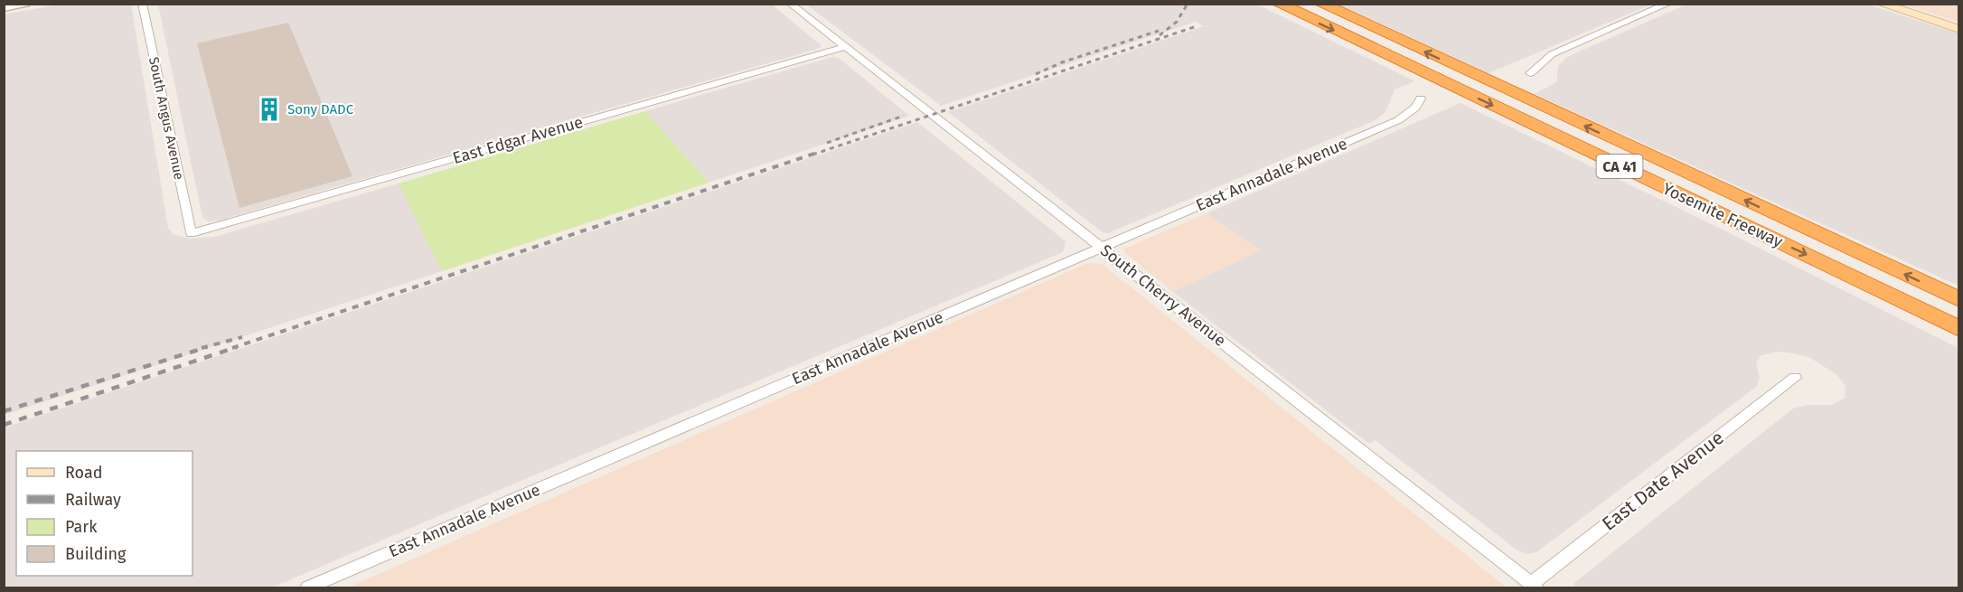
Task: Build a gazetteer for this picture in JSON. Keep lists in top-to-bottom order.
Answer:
{
  "streets": {
    "highway": ["CA 41", "Yosemite Freeway"],
    "street": [
      "South Angus Avenue",
      "East Edgar Avenue",
      "East Annadale Avenue",
      "South Cherry Avenue",
      "East Date Avenue"
    ]
  },
  "crossings": [
    ["South Angus Avenue", "East Edgar Avenue"],
    ["East Edgar Avenue", "South Cherry Avenue"],
    ["East Annadale Avenue", "South Cherry Avenue"],
    ["South Cherry Avenue", "East Date Avenue"]
  ],
  "places": {
    "building": ["Sony DADC"]
  },
  "legend": [
    "Road",
    "Railway",
    "Park",
    "Building"
  ]
}
